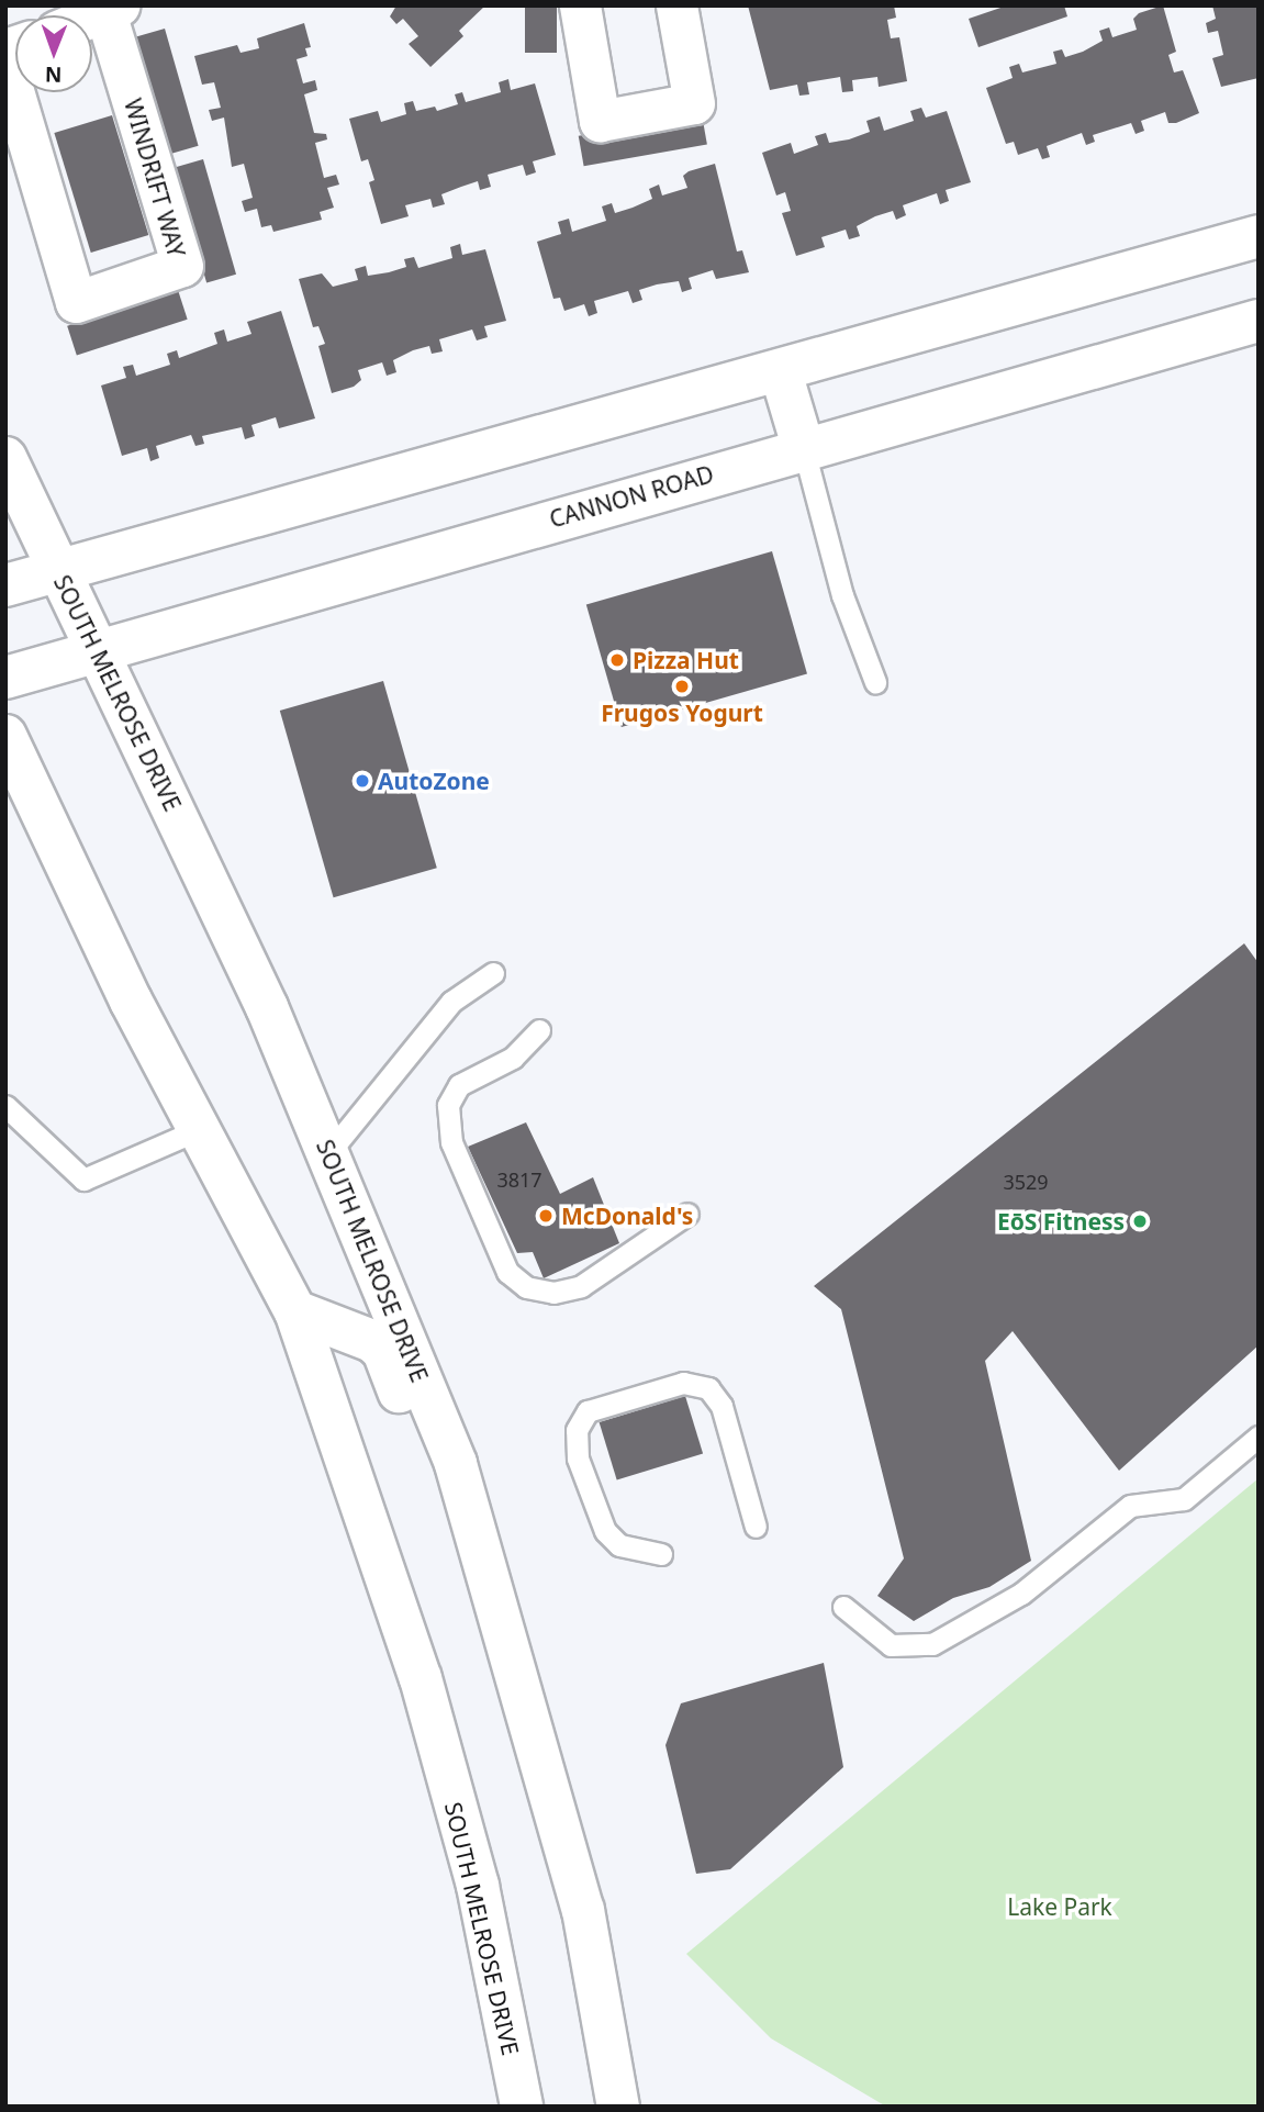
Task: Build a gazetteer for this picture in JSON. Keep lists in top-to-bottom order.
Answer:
{
  "streets": {
    "main road": ["CANNON ROAD", "SOUTH MELROSE DRIVE"],
    "street": ["WINDRIFT WAY"]
  },
  "crossings": [
    ["CANNON ROAD", "SOUTH MELROSE DRIVE"]
  ],
  "parks": ["Lake Park"],
  "places": [
    "Pizza Hut",
    "Frugos Yogurt",
    "AutoZone",
    "McDonald's",
    "EōS Fitness"
  ],
  "house_numbers": ["3817", "3529"],
  "north": "bottom"
}
